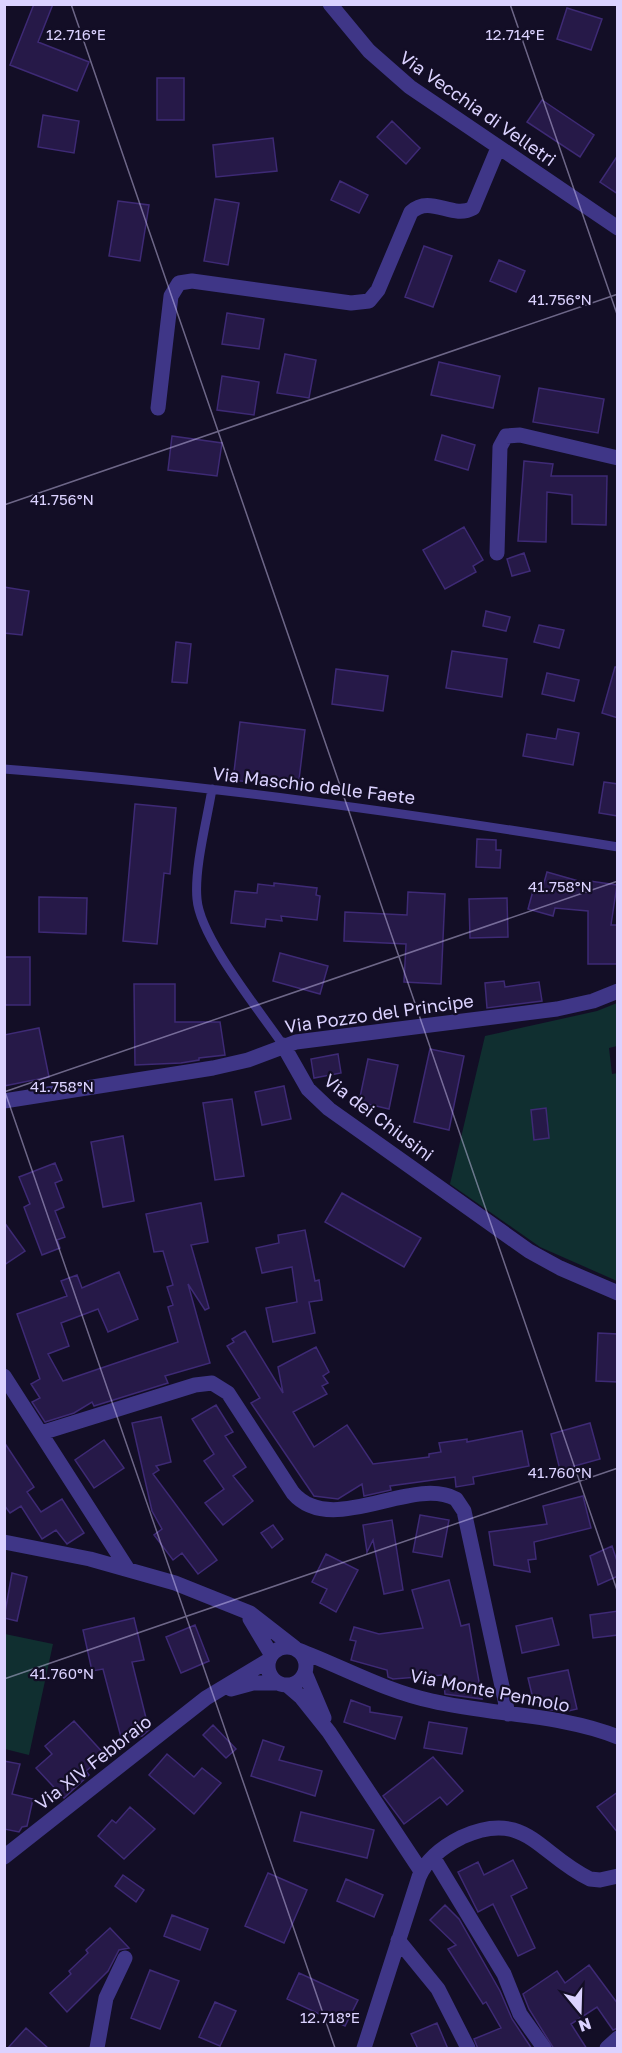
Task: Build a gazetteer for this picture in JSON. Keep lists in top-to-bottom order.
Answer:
{
  "streets": {
    "street": [
      "Via Vecchia di Velletri",
      "Via Pozzo del Principe",
      "Via dei Chiusini",
      "Via Monte Pennolo",
      "Via XIV Febbraio"
    ],
    "lane": ["Via Maschio delle Faete"]
  },
  "crossings": [
    ["Via Maschio delle Faete", "Via dei Chiusini"],
    ["Via Pozzo del Principe", "Via dei Chiusini"],
    ["Via Monte Pennolo", "Via XIV Febbraio"]
  ],
  "north": "bottom",
  "coordinates": [
    "12.716°E",
    "12.714°E",
    "41.756°N",
    "41.758°N",
    "41.760°N",
    "12.718°E"
  ]
}
